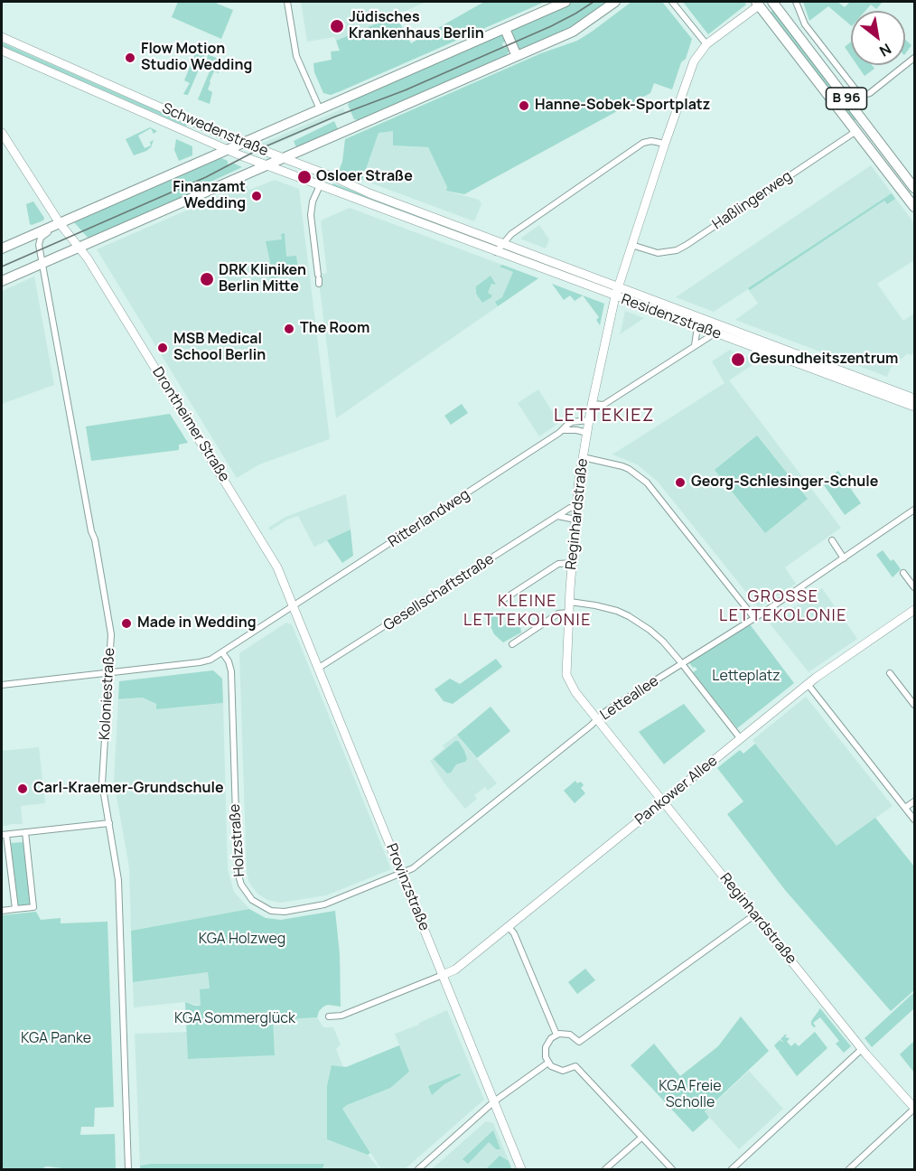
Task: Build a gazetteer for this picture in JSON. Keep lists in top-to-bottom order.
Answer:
{
  "streets": {
    "main road": [
      "B 96",
      "Schwedenstraße",
      "Haßlingerweg",
      "Residenzstraße",
      "Drontheimer Straße",
      "Reginhardstraße",
      "Pankower Allee",
      "Provinzstraße"
    ],
    "street": [
      "Ritterlandweg",
      "Gesellschaftstraße",
      "Koloniestraße",
      "Letteallee",
      "Holzstraße"
    ]
  },
  "crossings": [
    ["B 96", "Haßlingerweg"],
    ["B 96", "Reginhardstraße"],
    ["Schwedenstraße", "Residenzstraße"],
    ["Haßlingerweg", "Reginhardstraße"],
    ["Residenzstraße", "Reginhardstraße"],
    ["Drontheimer Straße", "Ritterlandweg"],
    ["Drontheimer Straße", "Provinzstraße"],
    ["Reginhardstraße", "Ritterlandweg"],
    ["Reginhardstraße", "Gesellschaftstraße"],
    ["Reginhardstraße", "Letteallee"],
    ["Reginhardstraße", "Pankower Allee"],
    ["Ritterlandweg", "Koloniestraße"],
    ["Ritterlandweg", "Holzstraße"],
    ["Ritterlandweg", "Provinzstraße"],
    ["Gesellschaftstraße", "Provinzstraße"],
    ["Letteallee", "Holzstraße"],
    ["Letteallee", "Provinzstraße"],
    ["Pankower Allee", "Provinzstraße"],
    ["Holzstraße", "Provinzstraße"]
  ],
  "districts": ["LETTEKIEZ", "GROSSE LETTEKOLONIE", "KLEINE LETTEKOLONIE"],
  "parks": [
    "Letteplatz",
    "KGA Holzweg",
    "KGA Sommerglück",
    "KGA Panke",
    "KGA Freie Scholle"
  ],
  "places": [
    "Jüdisches Krankenhaus Berlin",
    "Flow Motion Studio Wedding",
    "Hanne-Sobek-Sportplatz",
    "Osloer Straße",
    "Finanzamt Wedding",
    "DRK Kliniken Berlin Mitte",
    "The Room",
    "MSB Medical School Berlin",
    "Gesundheitszentrum",
    "Georg-Schlesinger-Schule",
    "Made in Wedding",
    "Carl-Kraemer-Grundschule"
  ],
  "north": "bottom right"
}
